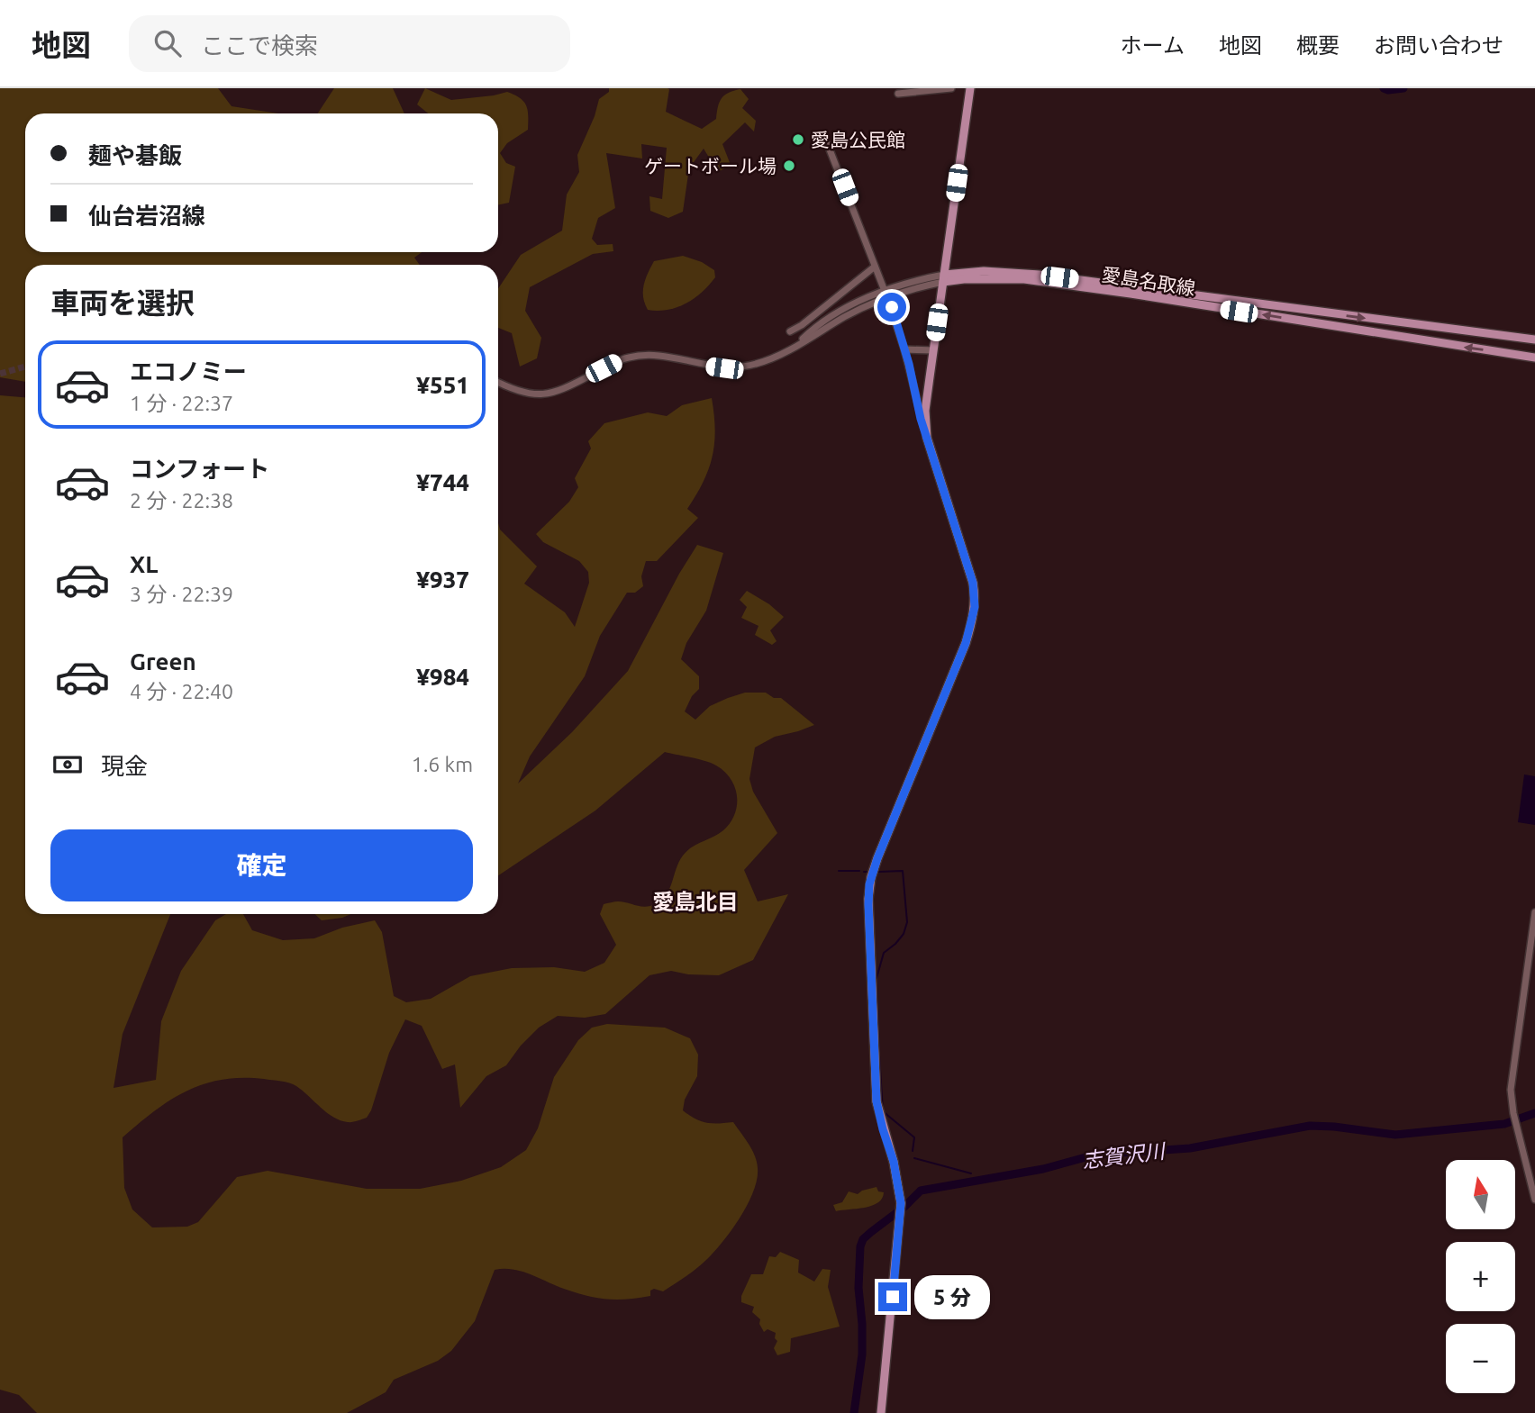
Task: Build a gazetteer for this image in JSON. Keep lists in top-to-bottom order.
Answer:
{
  "streets": {
    "main road": ["愛島名取線"]
  },
  "districts": ["愛島北目"],
  "water": ["志賀沢川"],
  "places": ["愛島公民館", "ゲートボール場"],
  "north": "top",
  "page": {
    "header": "地図",
    "search": "ここで検索",
    "nav": [
      "ホーム",
      "地図",
      "概要",
      "お問い合わせ"
    ],
    "banner": ["麺や碁飯", "仙台岩沼線"],
    "heading": "車両を選択",
    "list": [
      {
        "name": "エコノミー",
        "note": "1 分 · 22:37",
        "value": "¥551"
      },
      {
        "name": "コンフォート",
        "note": "2 分 · 22:38",
        "value": "¥744"
      },
      {
        "name": "XL",
        "note": "3 分 · 22:39",
        "value": "¥937"
      },
      {
        "name": "Green",
        "note": "4 分 · 22:40",
        "value": "¥984"
      }
    ],
    "pay": ["現金", "1.6 km"],
    "buttons": "確定",
    "map_buttons": ["+", "−"],
    "bubble": "5 分"
  }
}
